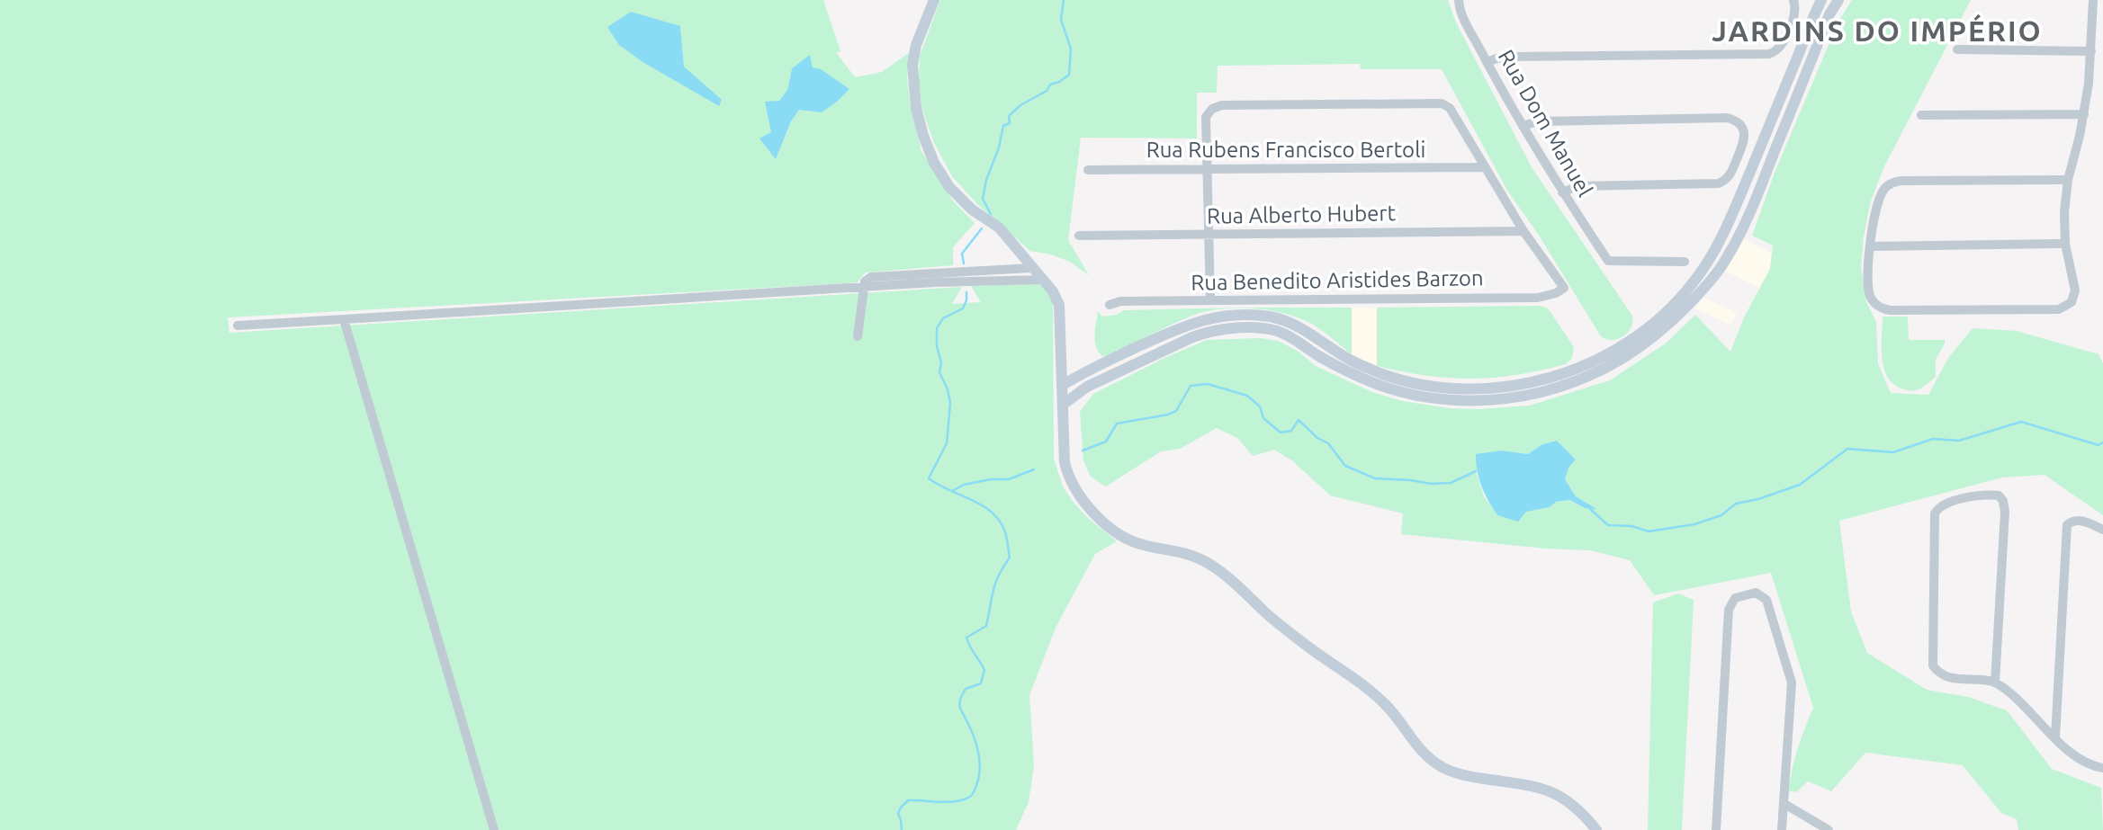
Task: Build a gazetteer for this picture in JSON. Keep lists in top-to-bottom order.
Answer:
{
  "streets": {
    "street": [
      "Rua Dom Manuel",
      "Rua Rubens Francisco Bertoli",
      "Rua Alberto Hubert",
      "Rua Benedito Aristides Barzon"
    ]
  },
  "crossings": [
    ["Rua Alberto Hubert", "Rua Benedito Aristides Barzon"]
  ],
  "districts": ["JARDINS DO IMPÉRIO"]
}
